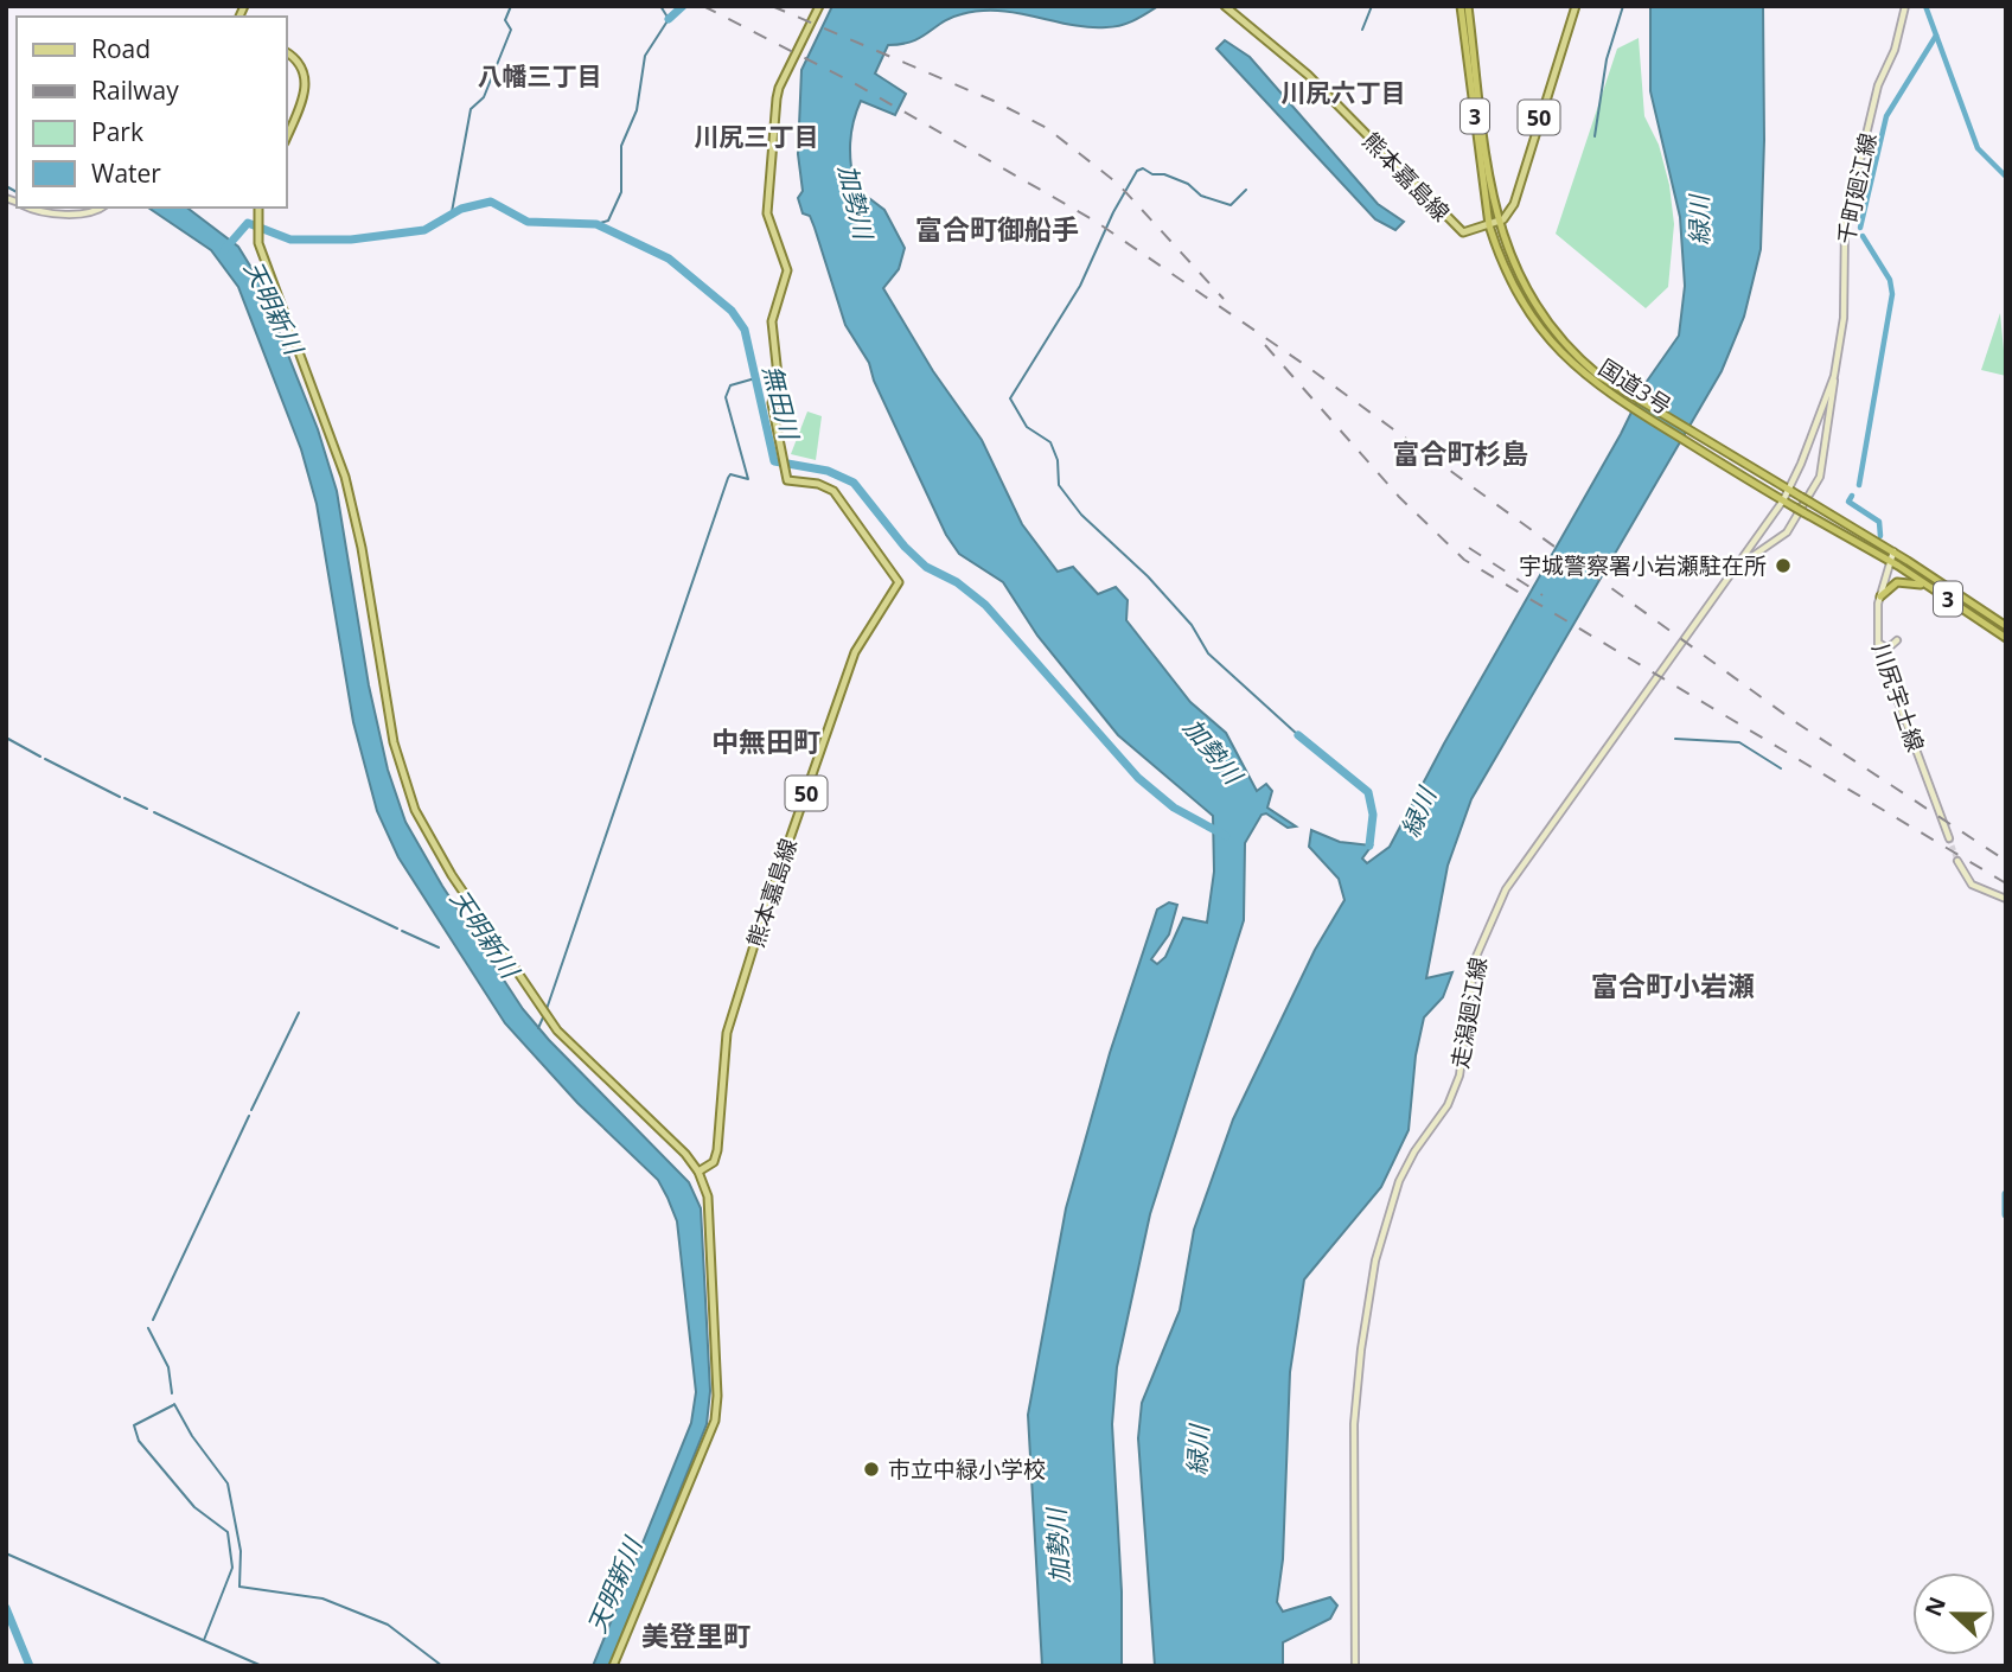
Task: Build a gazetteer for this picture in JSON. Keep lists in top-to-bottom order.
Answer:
{
  "streets": {
    "highway": ["3", "国道3号"],
    "main road": [
      "50",
      "熊本嘉島線",
      "千町廻江線",
      "川尻宇土線",
      "走潟廻江線"
    ]
  },
  "crossings": [
    ["50", "熊本嘉島線"],
    ["50", "国道3号"],
    ["熊本嘉島線", "国道3号"],
    ["千町廻江線", "国道3号"],
    ["千町廻江線", "走潟廻江線"],
    ["国道3号", "川尻宇土線"],
    ["国道3号", "走潟廻江線"]
  ],
  "districts": [
    "八幡三丁目",
    "川尻六丁目",
    "川尻三丁目",
    "富合町御船手",
    "富合町杉島",
    "中無田町",
    "富合町小岩瀬",
    "美登里町"
  ],
  "water": [
    "加勢川",
    "緑川",
    "天明新川",
    "無田川"
  ],
  "places": ["宇城警察署小岩瀬駐在所", "市立中緑小学校"],
  "legend": [
    "Road",
    "Railway",
    "Park",
    "Water"
  ],
  "north": "left"
}
